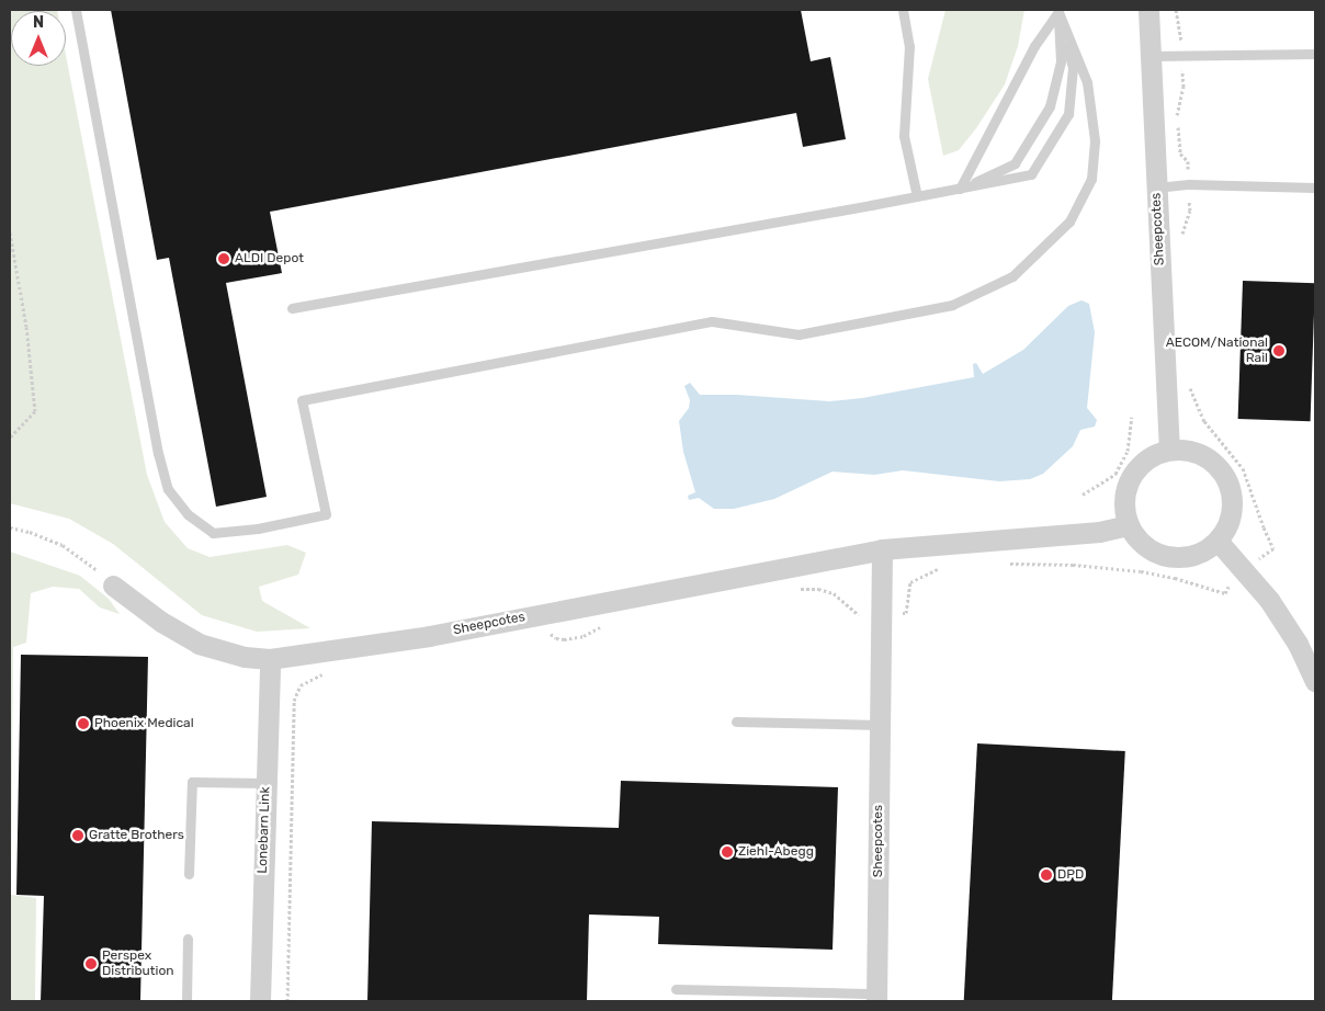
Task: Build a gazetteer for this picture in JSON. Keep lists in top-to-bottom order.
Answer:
{
  "streets": {
    "street": ["Sheepcotes", "Lonebarn Link"]
  },
  "crossings": [
    ["Sheepcotes", "Lonebarn Link"]
  ],
  "places": [
    "ALDI Depot",
    "AECOM/National Rail",
    "Phoenix Medical",
    "Gratte Brothers",
    "Ziehl-Abegg",
    "DPD",
    "Perspex Distribution"
  ],
  "north": "top"
}
